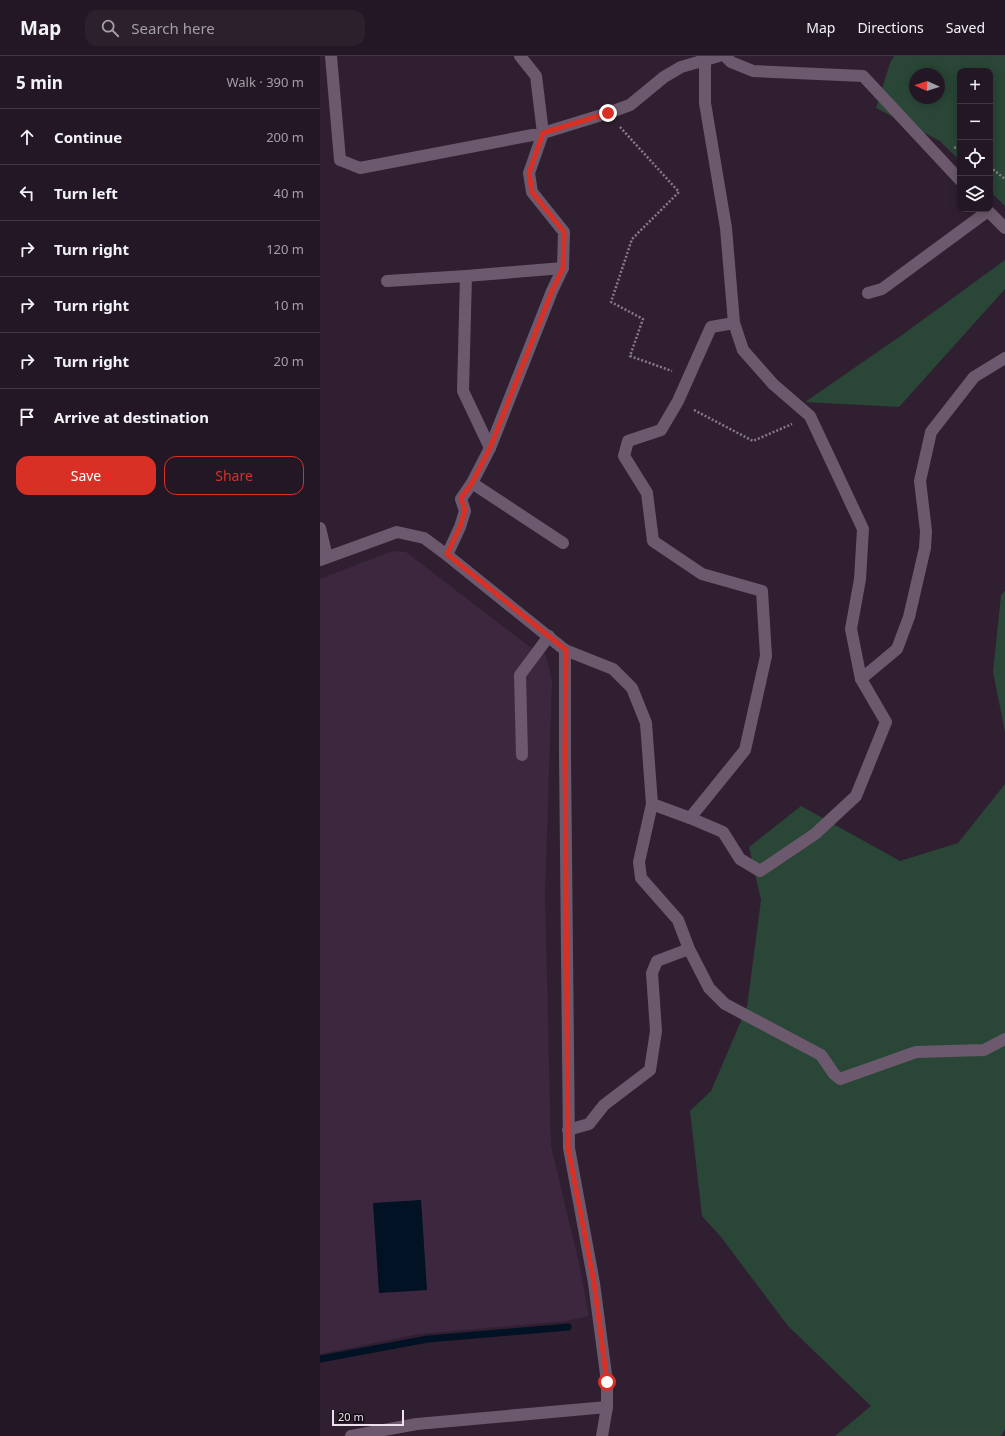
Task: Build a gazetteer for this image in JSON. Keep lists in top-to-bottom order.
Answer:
{
  "scale_bar": "20 m",
  "north": "left",
  "page": {
    "header": "Map",
    "search": "Search here",
    "nav": ["Map", "Directions", "Saved"],
    "heading": ["5 min", "Walk · 390 m"],
    "map_buttons": ["+", "−"],
    "list": [
      ["Continue", "200 m"],
      ["Turn left", "40 m"],
      ["Turn right", "120 m"],
      ["Turn right", "10 m"],
      ["Turn right", "20 m"],
      "Arrive at destination"
    ],
    "buttons": ["Save", "Share"],
    "scale": "20 m"
  }
}
